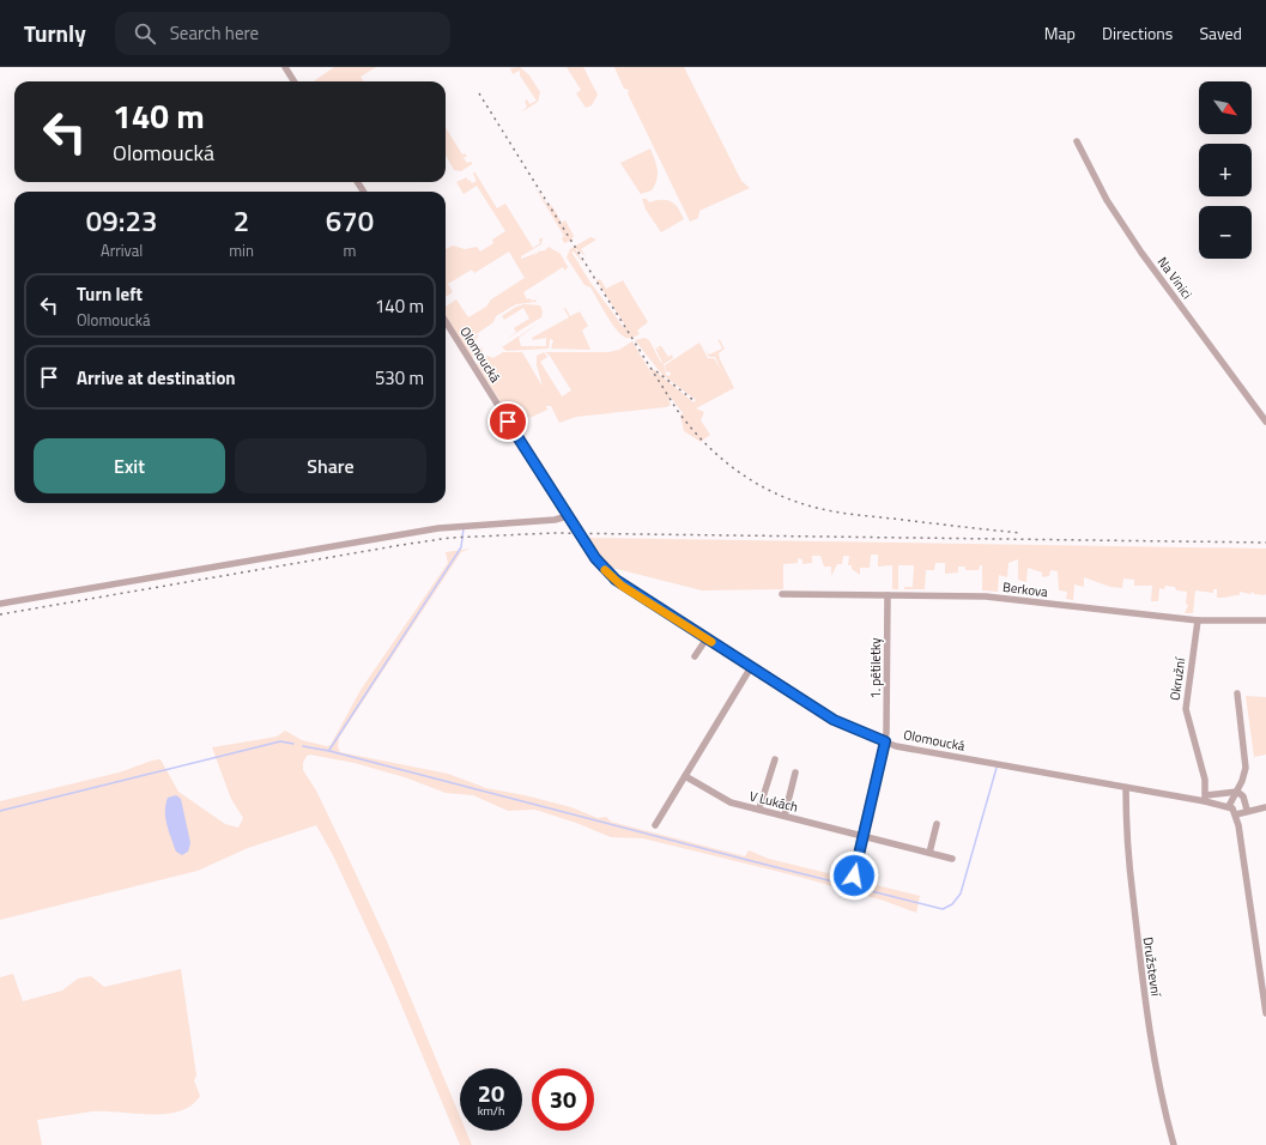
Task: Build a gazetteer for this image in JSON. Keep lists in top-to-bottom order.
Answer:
{
  "streets": {
    "street": [
      "Na Vinici",
      "Olomoucká",
      "Berkova",
      "1. pětiletky",
      "Okružní",
      "V Lukách",
      "Družstevní"
    ]
  },
  "crossings": [
    ["Olomoucká", "1. pětiletky"],
    ["Olomoucká", "Okružní"],
    ["Olomoucká", "Družstevní"],
    ["Berkova", "1. pětiletky"],
    ["Berkova", "Okružní"]
  ],
  "north": "bottom right",
  "page": {
    "header": "Turnly",
    "search": "Search here",
    "nav": ["Map", "Directions", "Saved"],
    "map_buttons": ["+", "−"],
    "turn": ["140 m", "Olomoucká"],
    "eta": [
      "09:23",
      "Arrival",
      "2",
      "min",
      "670",
      "m"
    ],
    "list": [
      {
        "name": "Turn left",
        "note": "Olomoucká",
        "value": "140 m"
      },
      {
        "name": "Arrive at destination",
        "value": "530 m"
      }
    ],
    "buttons": ["Exit", "Share"],
    "speed": "20 km/h",
    "limit": "30"
  }
}
